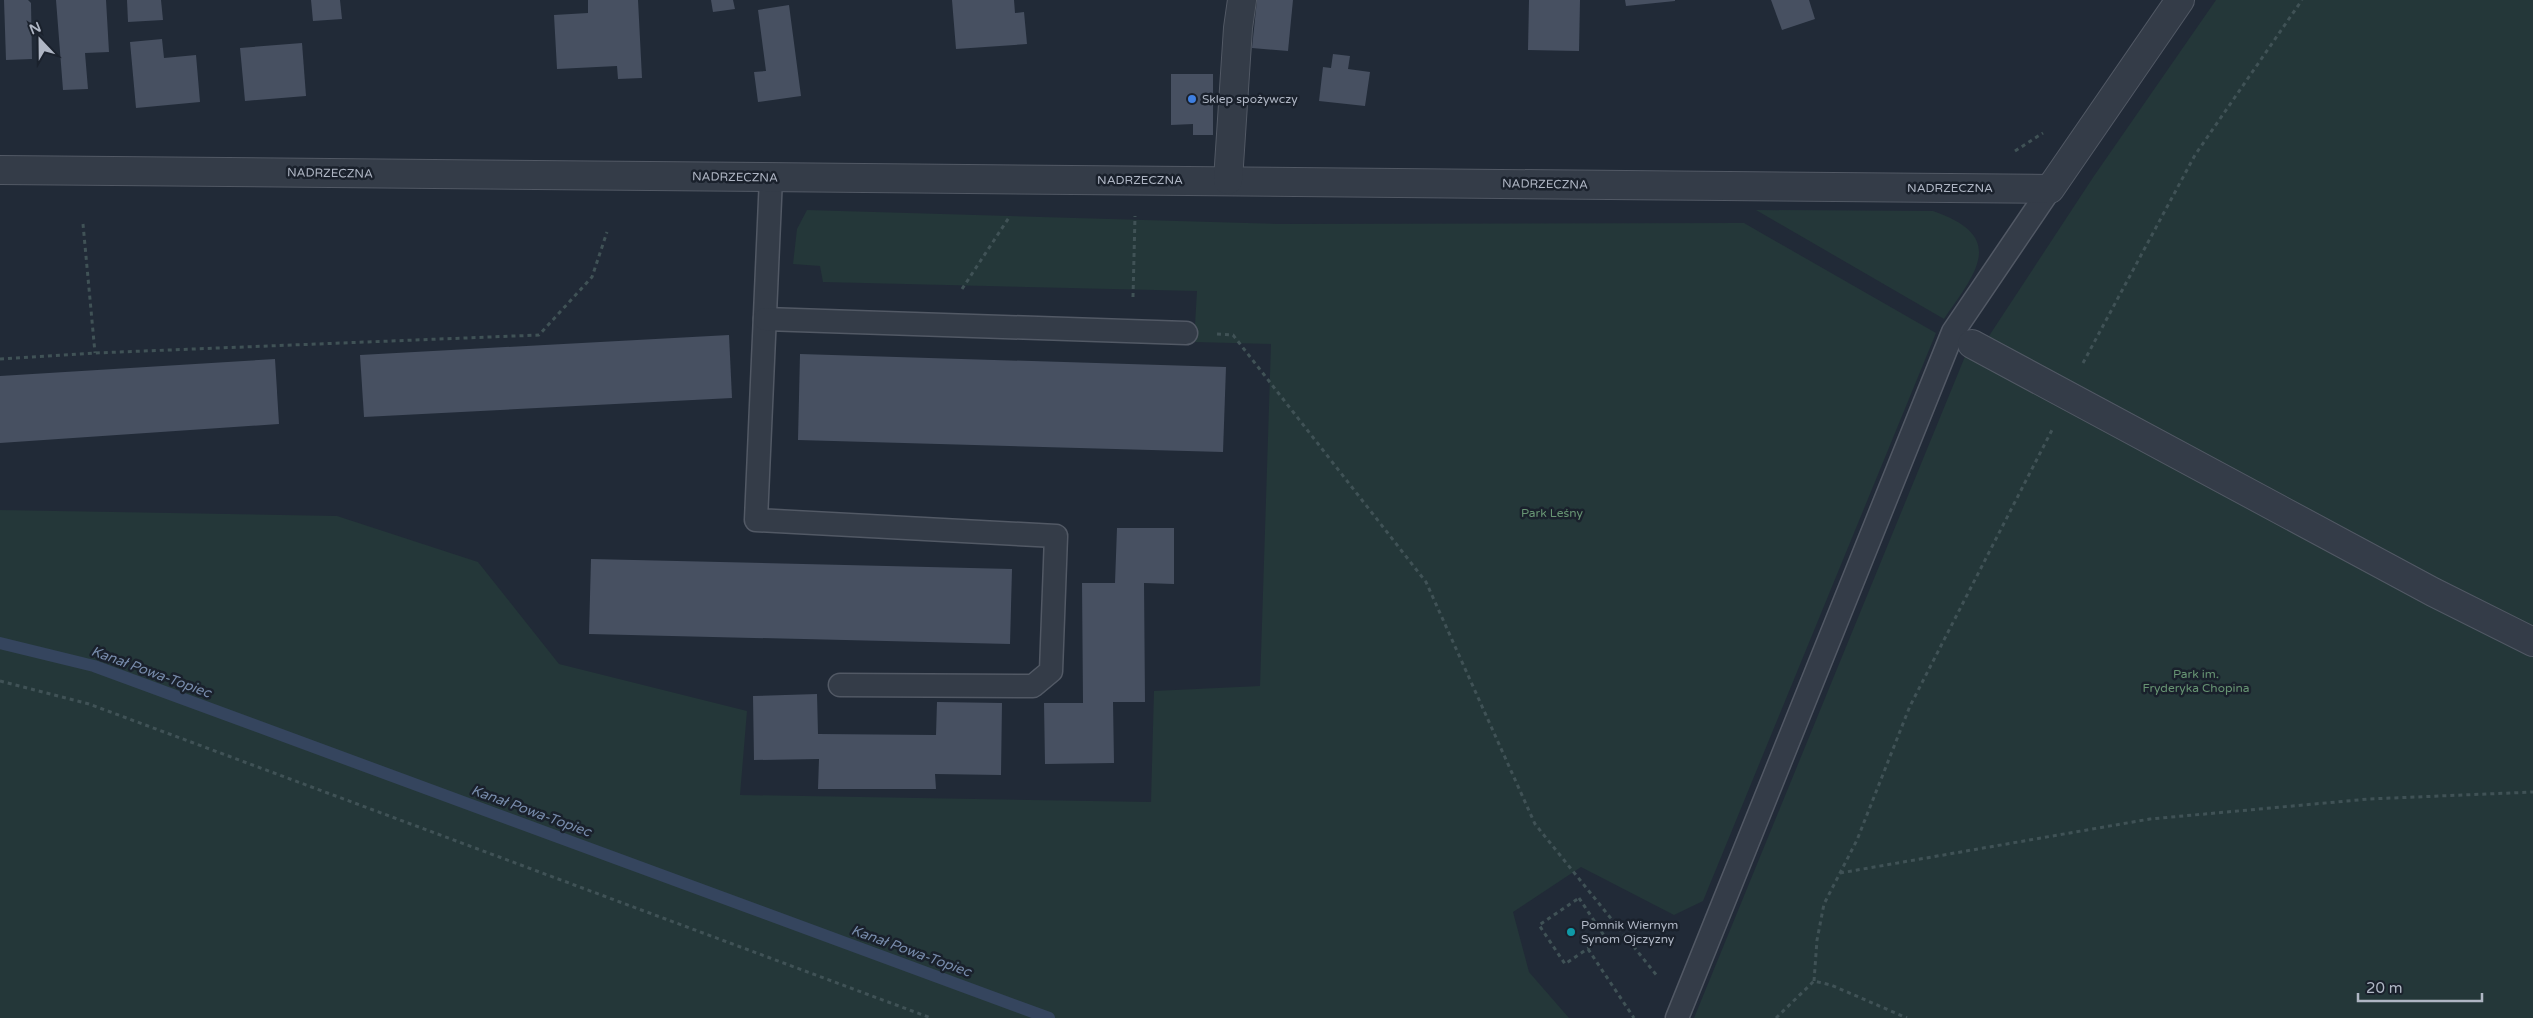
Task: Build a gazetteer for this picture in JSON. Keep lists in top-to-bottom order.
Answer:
{
  "streets": {
    "street": ["NADRZECZNA"]
  },
  "water": ["Kanał Powa-Topiec"],
  "parks": ["Park Leśny", "Park im. Fryderyka Chopina"],
  "places": ["Sklep spożywczy", "Pomnik Wiernym Synom Ojczyzny"],
  "scale_bar": "20 m",
  "north": "top"
}
